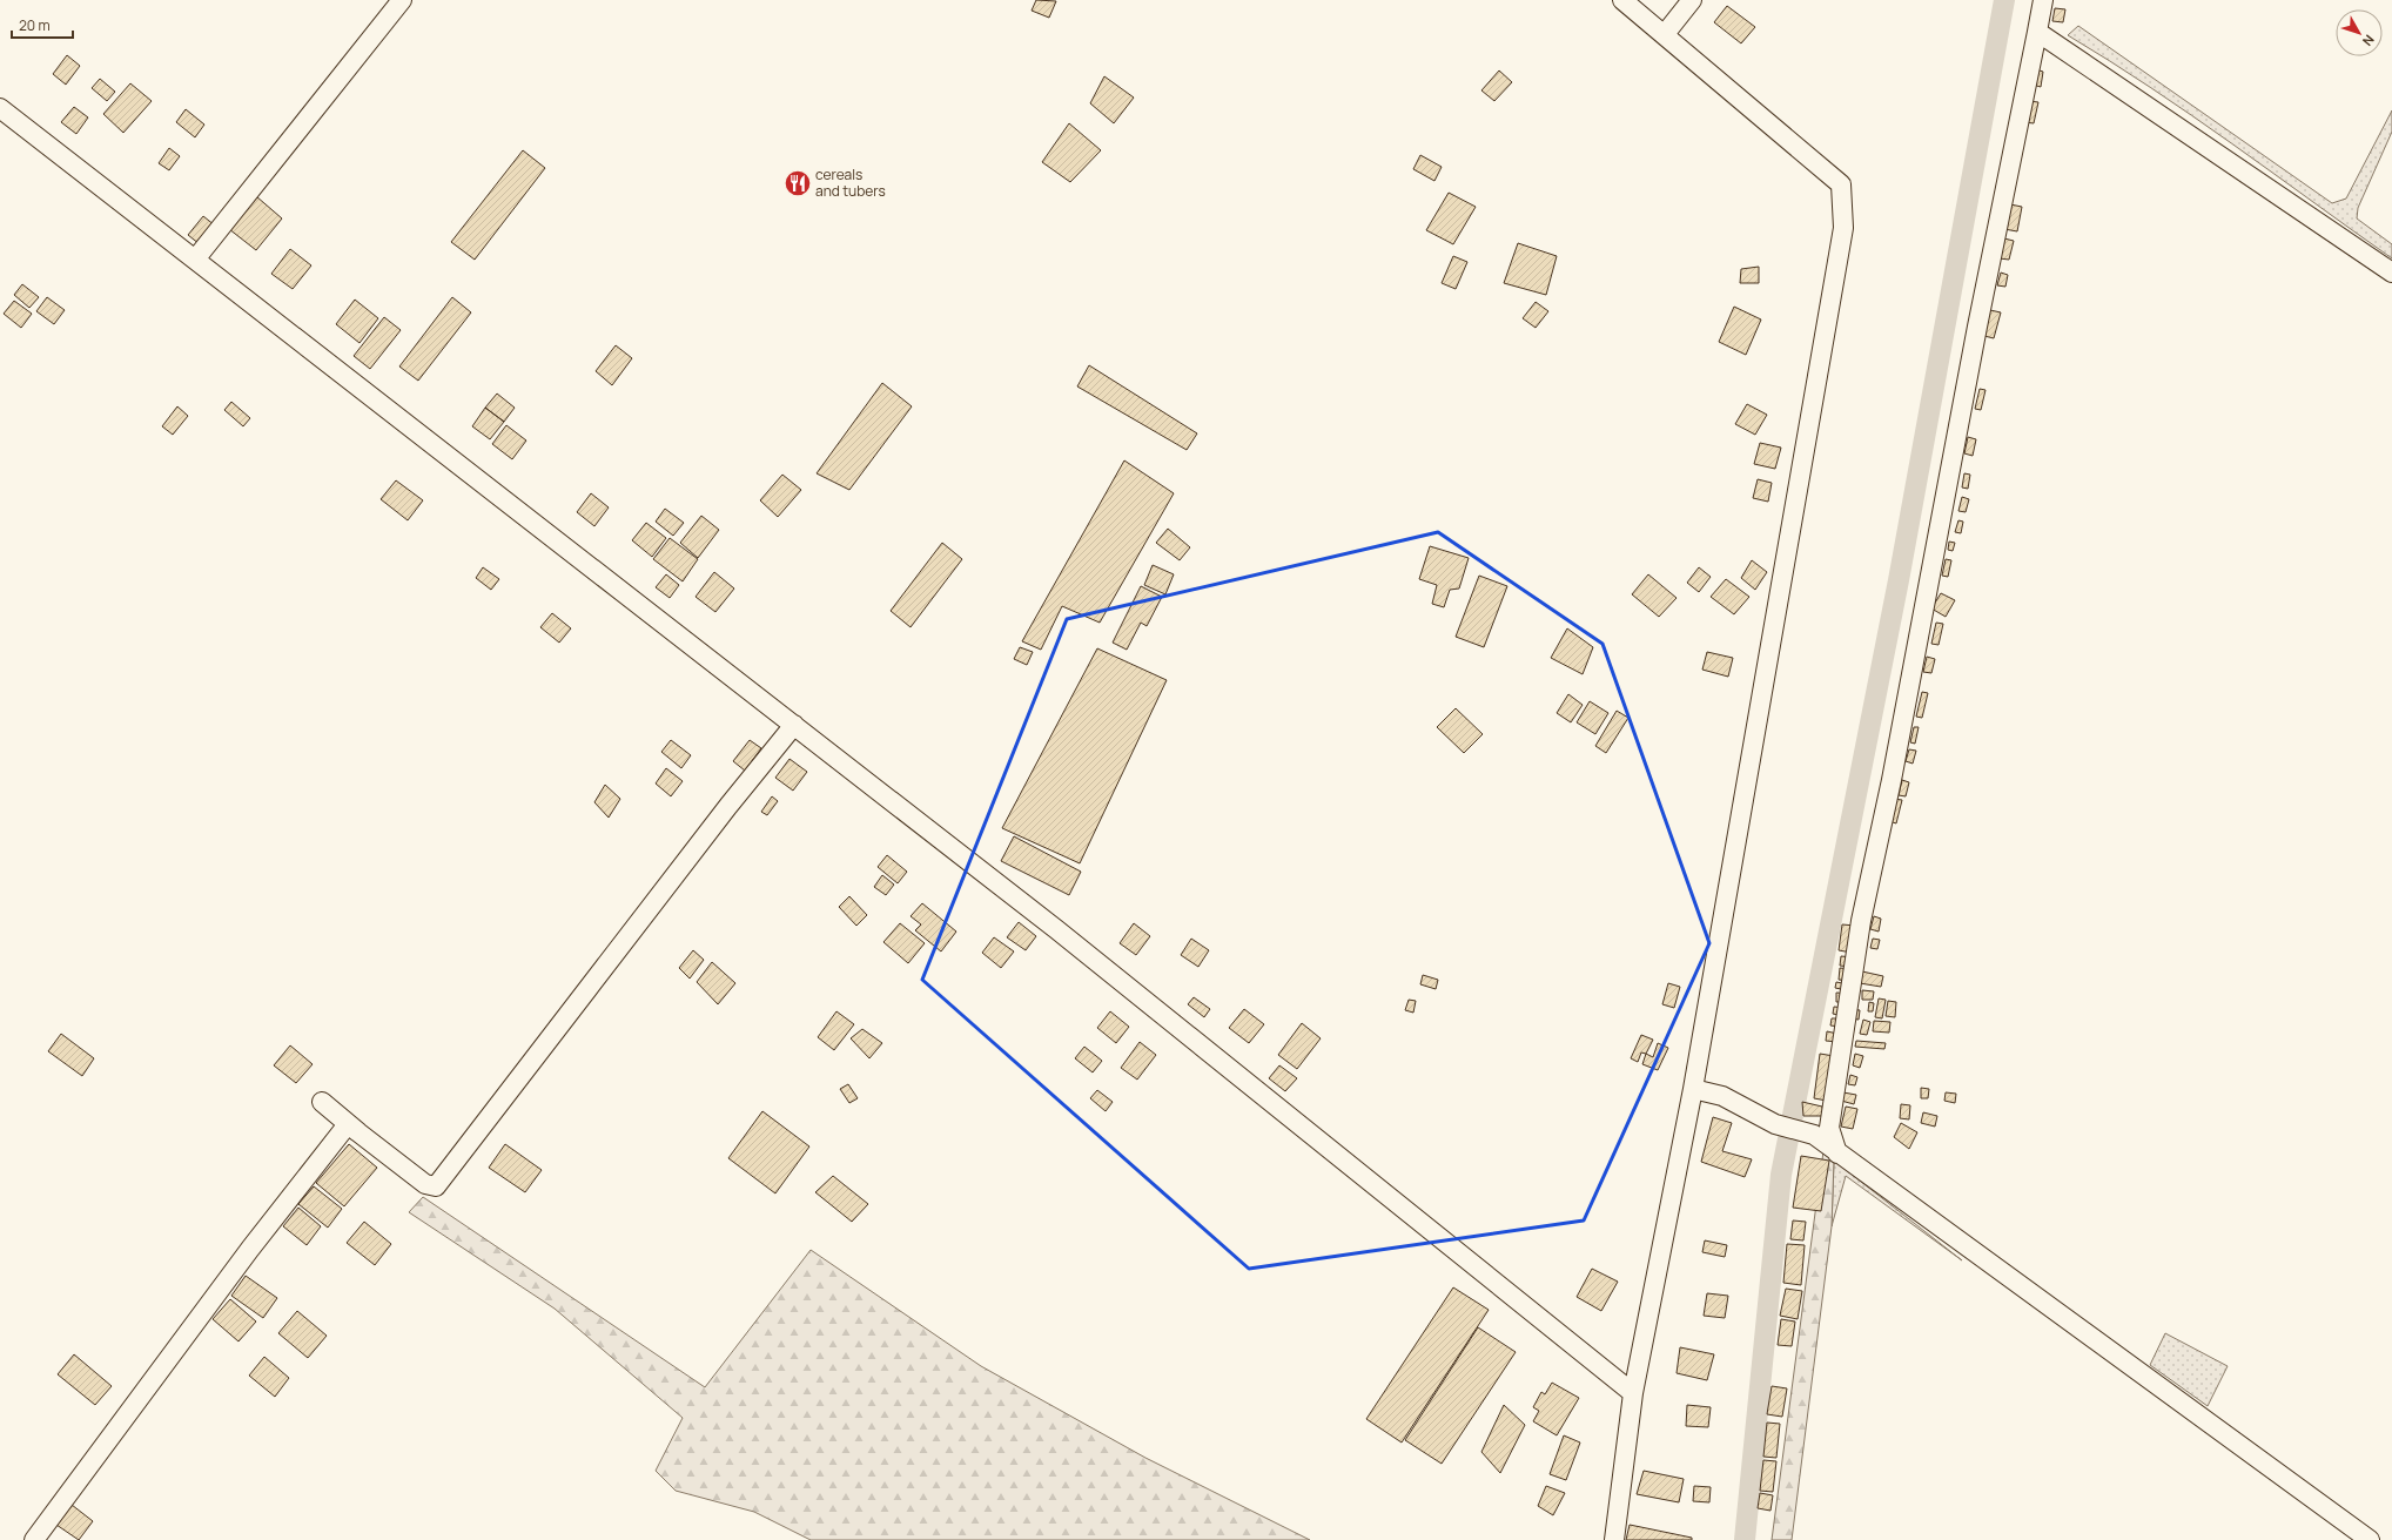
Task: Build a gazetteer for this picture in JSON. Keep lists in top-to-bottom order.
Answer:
{
  "places": {
    "restaurant": ["cereals and tubers"]
  },
  "scale_bar": "20 m",
  "north": "bottom right"
}
